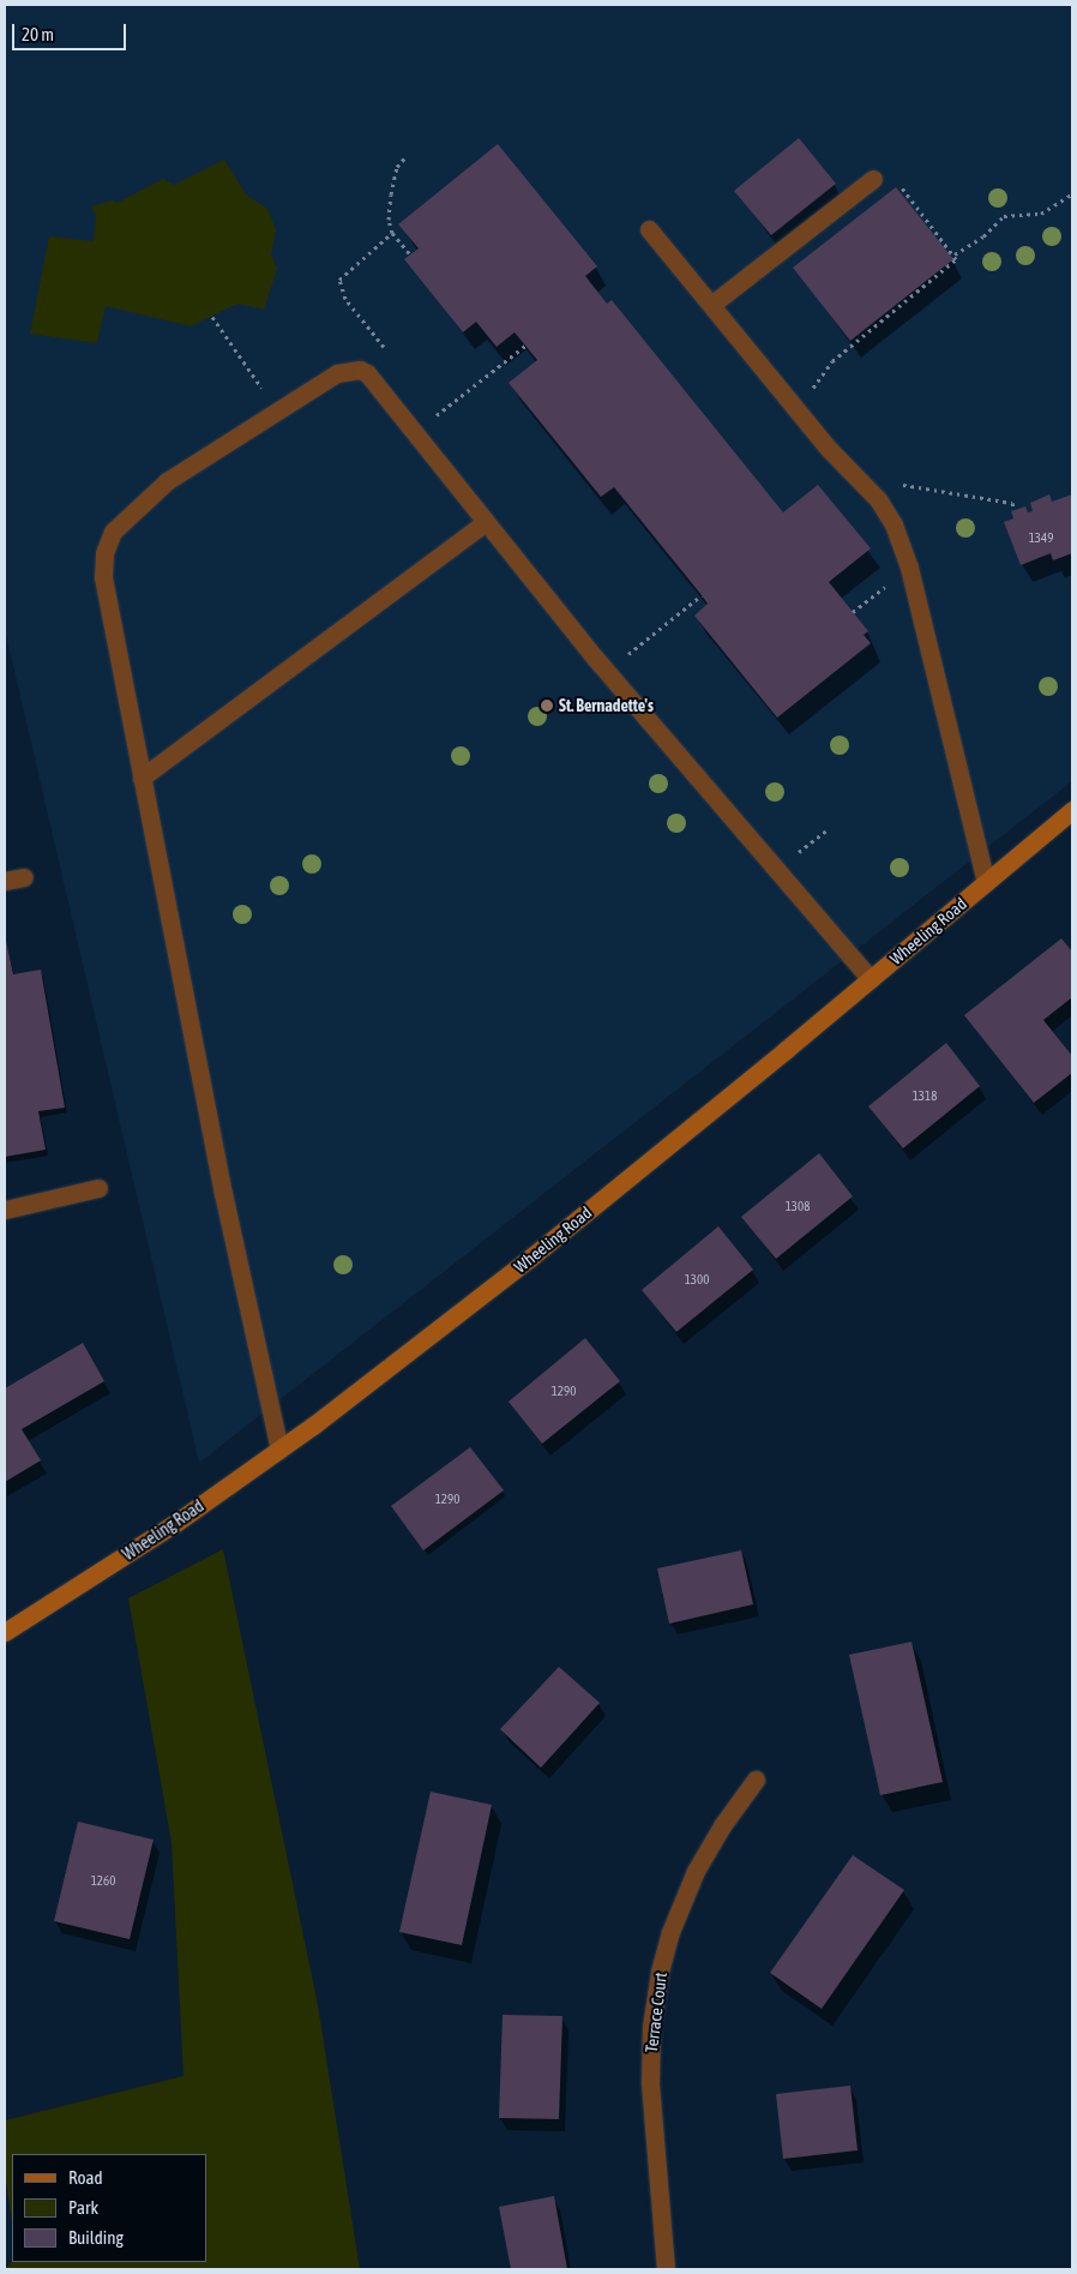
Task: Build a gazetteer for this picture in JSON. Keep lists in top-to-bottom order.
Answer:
{
  "streets": {
    "street": ["Wheeling Road", "Terrace Court"]
  },
  "places": ["St. Bernadette's"],
  "house_numbers": [
    "1349",
    "1318",
    "1308",
    "1300",
    "1290",
    "1290",
    "1260"
  ],
  "legend": ["Road", "Park", "Building"],
  "scale_bar": "20 m"
}
